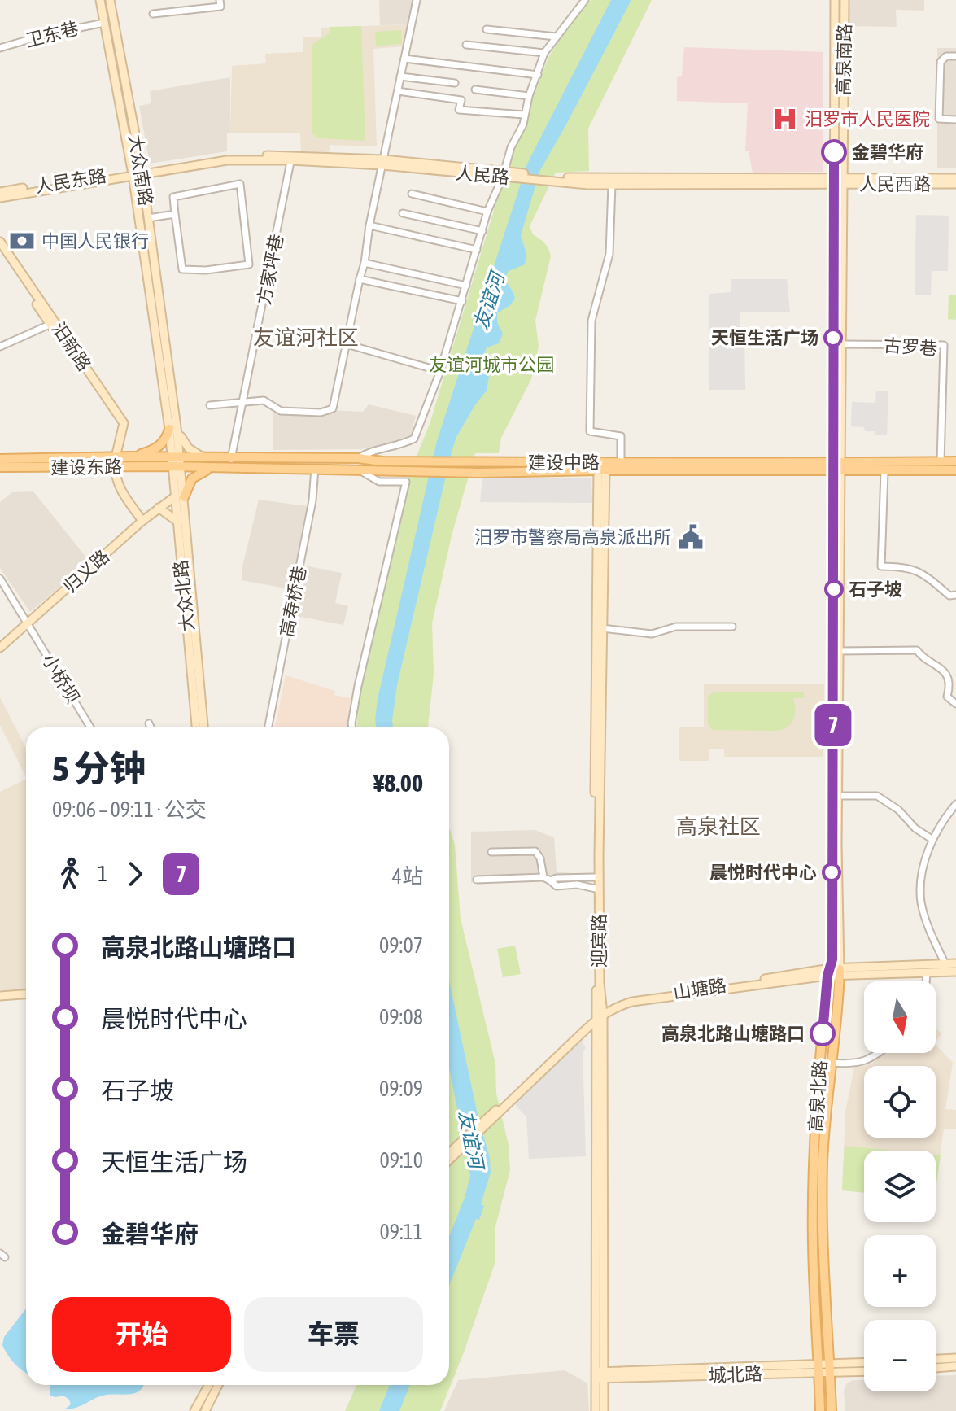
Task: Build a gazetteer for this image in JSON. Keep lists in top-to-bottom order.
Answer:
{
  "streets": {
    "main road": [
      "高泉南路",
      "大众南路",
      "人民路",
      "人民东路",
      "人民西路",
      "汨新路",
      "建设中路",
      "建设东路",
      "大众北路",
      "迎宾路",
      "山塘路",
      "高泉北路",
      "城北路"
    ],
    "street": [
      "卫东巷",
      "方家坪巷",
      "古罗巷",
      "高寿桥巷",
      "小桥坝"
    ]
  },
  "crossings": [
    ["卫东巷", "大众南路"],
    ["高泉南路", "人民路"],
    ["高泉南路", "人民西路"],
    ["高泉南路", "古罗巷"],
    ["高泉南路", "建设中路"],
    ["高泉南路", "高泉北路"],
    ["大众南路", "人民路"],
    ["大众南路", "人民东路"],
    ["大众南路", "建设中路"],
    ["大众南路", "建设东路"],
    ["大众南路", "大众北路"],
    ["人民路", "人民东路"],
    ["人民路", "人民西路"],
    ["人民路", "方家坪巷"],
    ["方家坪巷", "建设中路"],
    ["汨新路", "建设东路"],
    ["古罗巷", "建设中路"],
    ["建设中路", "建设东路"],
    ["建设中路", "大众北路"],
    ["建设中路", "高寿桥巷"],
    ["建设中路", "迎宾路"],
    ["建设中路", "高泉北路"],
    ["建设东路", "大众北路"],
    ["迎宾路", "山塘路"],
    ["迎宾路", "城北路"],
    ["山塘路", "高泉北路"],
    ["高泉北路", "城北路"]
  ],
  "districts": ["友谊河社区", "高泉社区"],
  "water": ["友谊河"],
  "parks": ["友谊河城市公园"],
  "places": {
    "hospital": ["汨罗市人民医院"],
    "other": [
      "金碧华府",
      "天恒生活广场",
      "石子坡",
      "晨悦时代中心",
      "高泉北路山塘路口"
    ],
    "bank": ["中国人民银行"],
    "public building": ["汨罗市警察局高泉派出所"]
  },
  "lines": ["bus line 7"],
  "north": "bottom",
  "page": {
    "on_map": "7",
    "heading": ["5 分钟", "09:06 – 09:11 · 公交", "¥8.00"],
    "legs": ["1", "7", "4站"],
    "list": [
      {
        "name": "高泉北路山塘路口",
        "value": "09:07"
      },
      {
        "name": "晨悦时代中心",
        "value": "09:08"
      },
      {
        "name": "石子坡",
        "value": "09:09"
      },
      {
        "name": "天恒生活广场",
        "value": "09:10"
      },
      {
        "name": "金碧华府",
        "value": "09:11"
      }
    ],
    "map_buttons": ["+", "−"],
    "buttons": ["开始", "车票"]
  }
}
